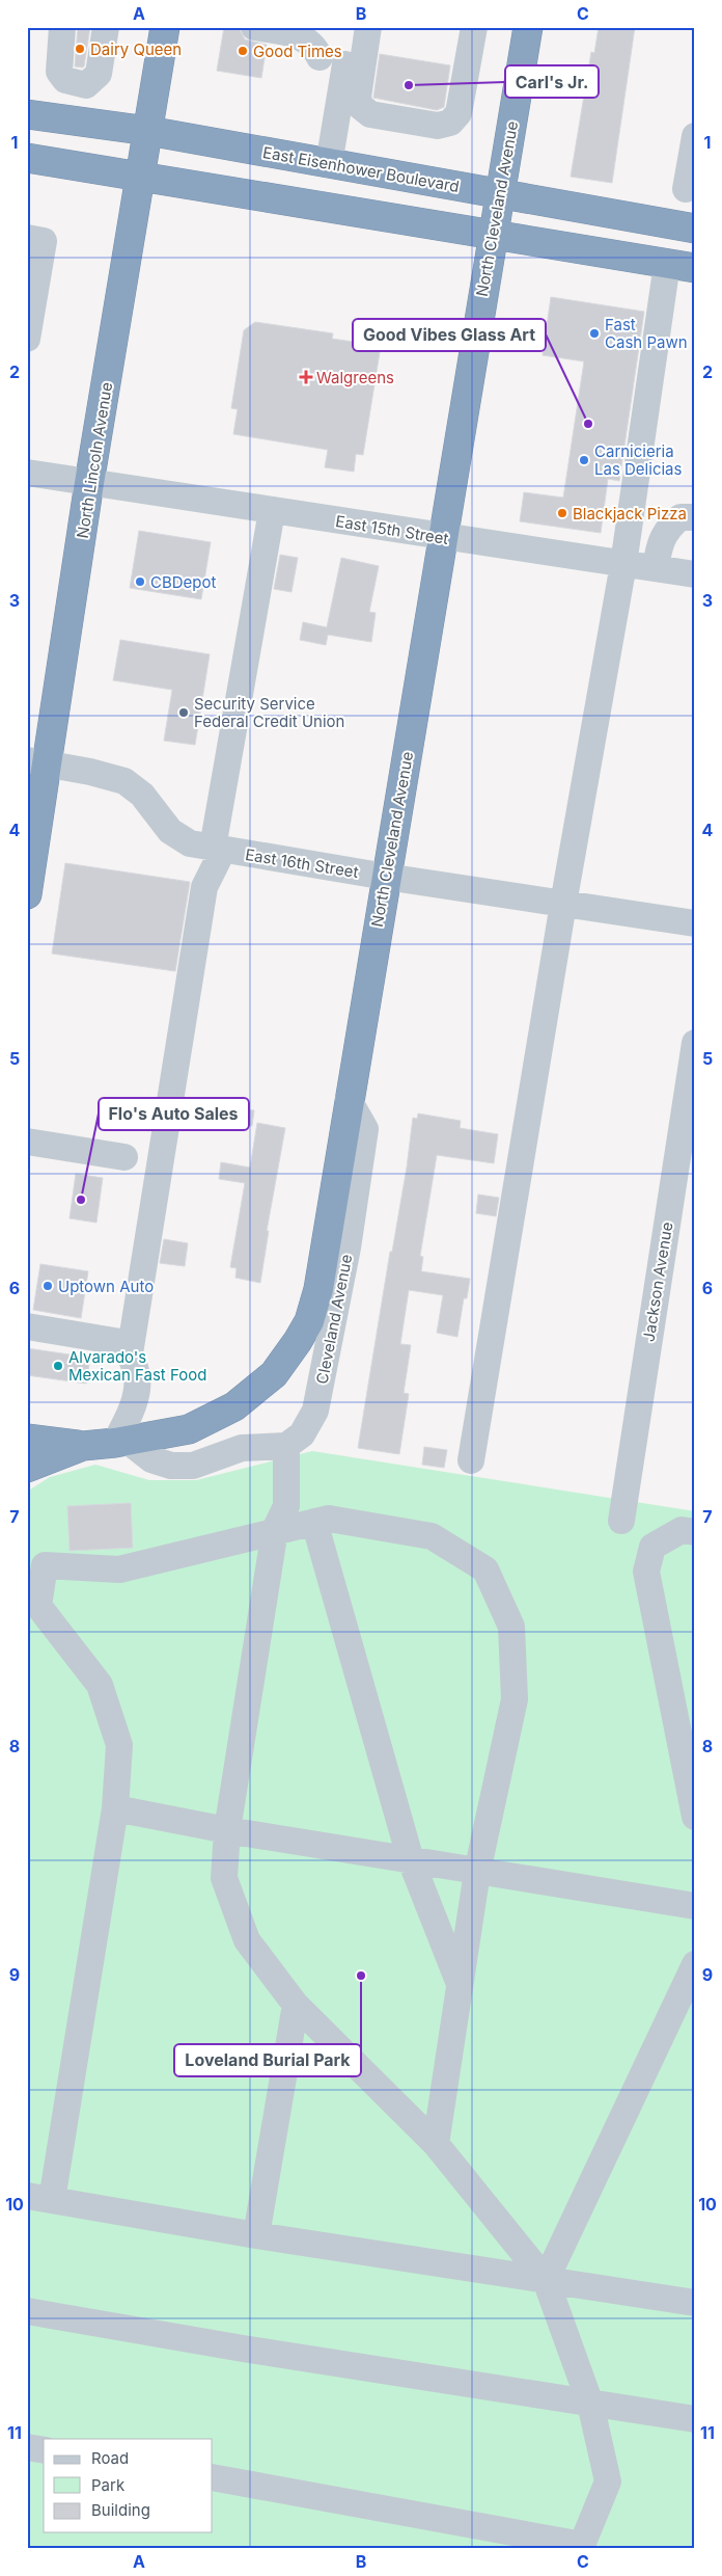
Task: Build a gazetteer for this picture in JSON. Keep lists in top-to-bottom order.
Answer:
{
  "streets": {
    "highway": ["East Eisenhower Boulevard", "North Cleveland Avenue", "North Lincoln Avenue"],
    "street": [
      "East 15th Street",
      "East 16th Street",
      "Jackson Avenue",
      "Cleveland Avenue"
    ]
  },
  "crossings": [
    ["East Eisenhower Boulevard", "North Cleveland Avenue"],
    ["East Eisenhower Boulevard", "North Lincoln Avenue"],
    ["North Cleveland Avenue", "East 15th Street"],
    ["North Cleveland Avenue", "East 16th Street"],
    ["North Cleveland Avenue", "Cleveland Avenue"],
    ["North Lincoln Avenue", "East 15th Street"],
    ["North Lincoln Avenue", "East 16th Street"]
  ],
  "places": {
    "other": [
      "Dairy Queen",
      "Good Times",
      "Carl's Jr.",
      "Fast Cash Pawn",
      "Good Vibes Glass Art",
      "Carnicieria Las Delicias",
      "Blackjack Pizza",
      "CBDepot",
      "Security Service Federal Credit Union",
      "Flo's Auto Sales",
      "Uptown Auto",
      "Alvarado's Mexican Fast Food",
      "Loveland Burial Park"
    ],
    "health": ["Walgreens"]
  },
  "legend": ["Road", "Park", "Building"],
  "grid": {
    "columns": ["A", "B", "C"],
    "rows": [
      "1",
      "2",
      "3",
      "4",
      "5",
      "6",
      "7",
      "8",
      "9",
      "10",
      "11"
    ]
  }
}
